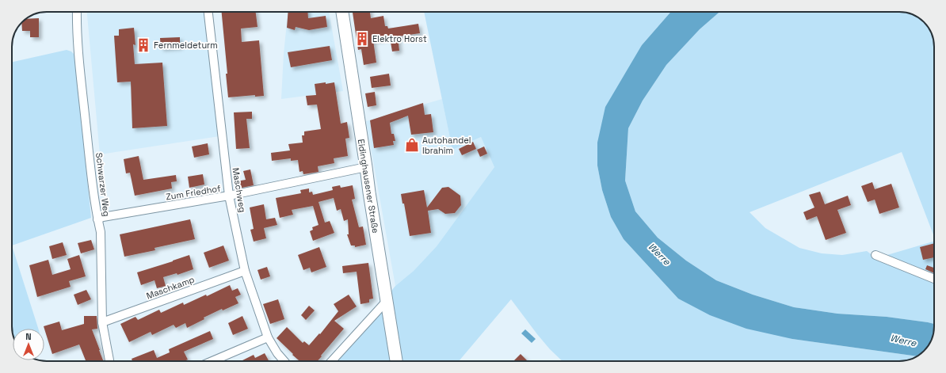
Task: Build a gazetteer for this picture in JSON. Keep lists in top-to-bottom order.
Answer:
{
  "streets": {
    "main road": ["Eidinghausener Straße"],
    "street": [
      "Schwarzer Weg",
      "Maschweg",
      "Zum Friedhof",
      "Maschkamp"
    ]
  },
  "crossings": [
    ["Schwarzer Weg", "Zum Friedhof"],
    ["Schwarzer Weg", "Maschkamp"],
    ["Eidinghausener Straße", "Zum Friedhof"],
    ["Maschweg", "Zum Friedhof"],
    ["Maschweg", "Maschkamp"]
  ],
  "water": ["Werre"],
  "places": {
    "building": ["Elektro Horst", "Fernmeldeturm"],
    "shop": ["Autohandel Ibrahim"]
  },
  "north": "top"
}
